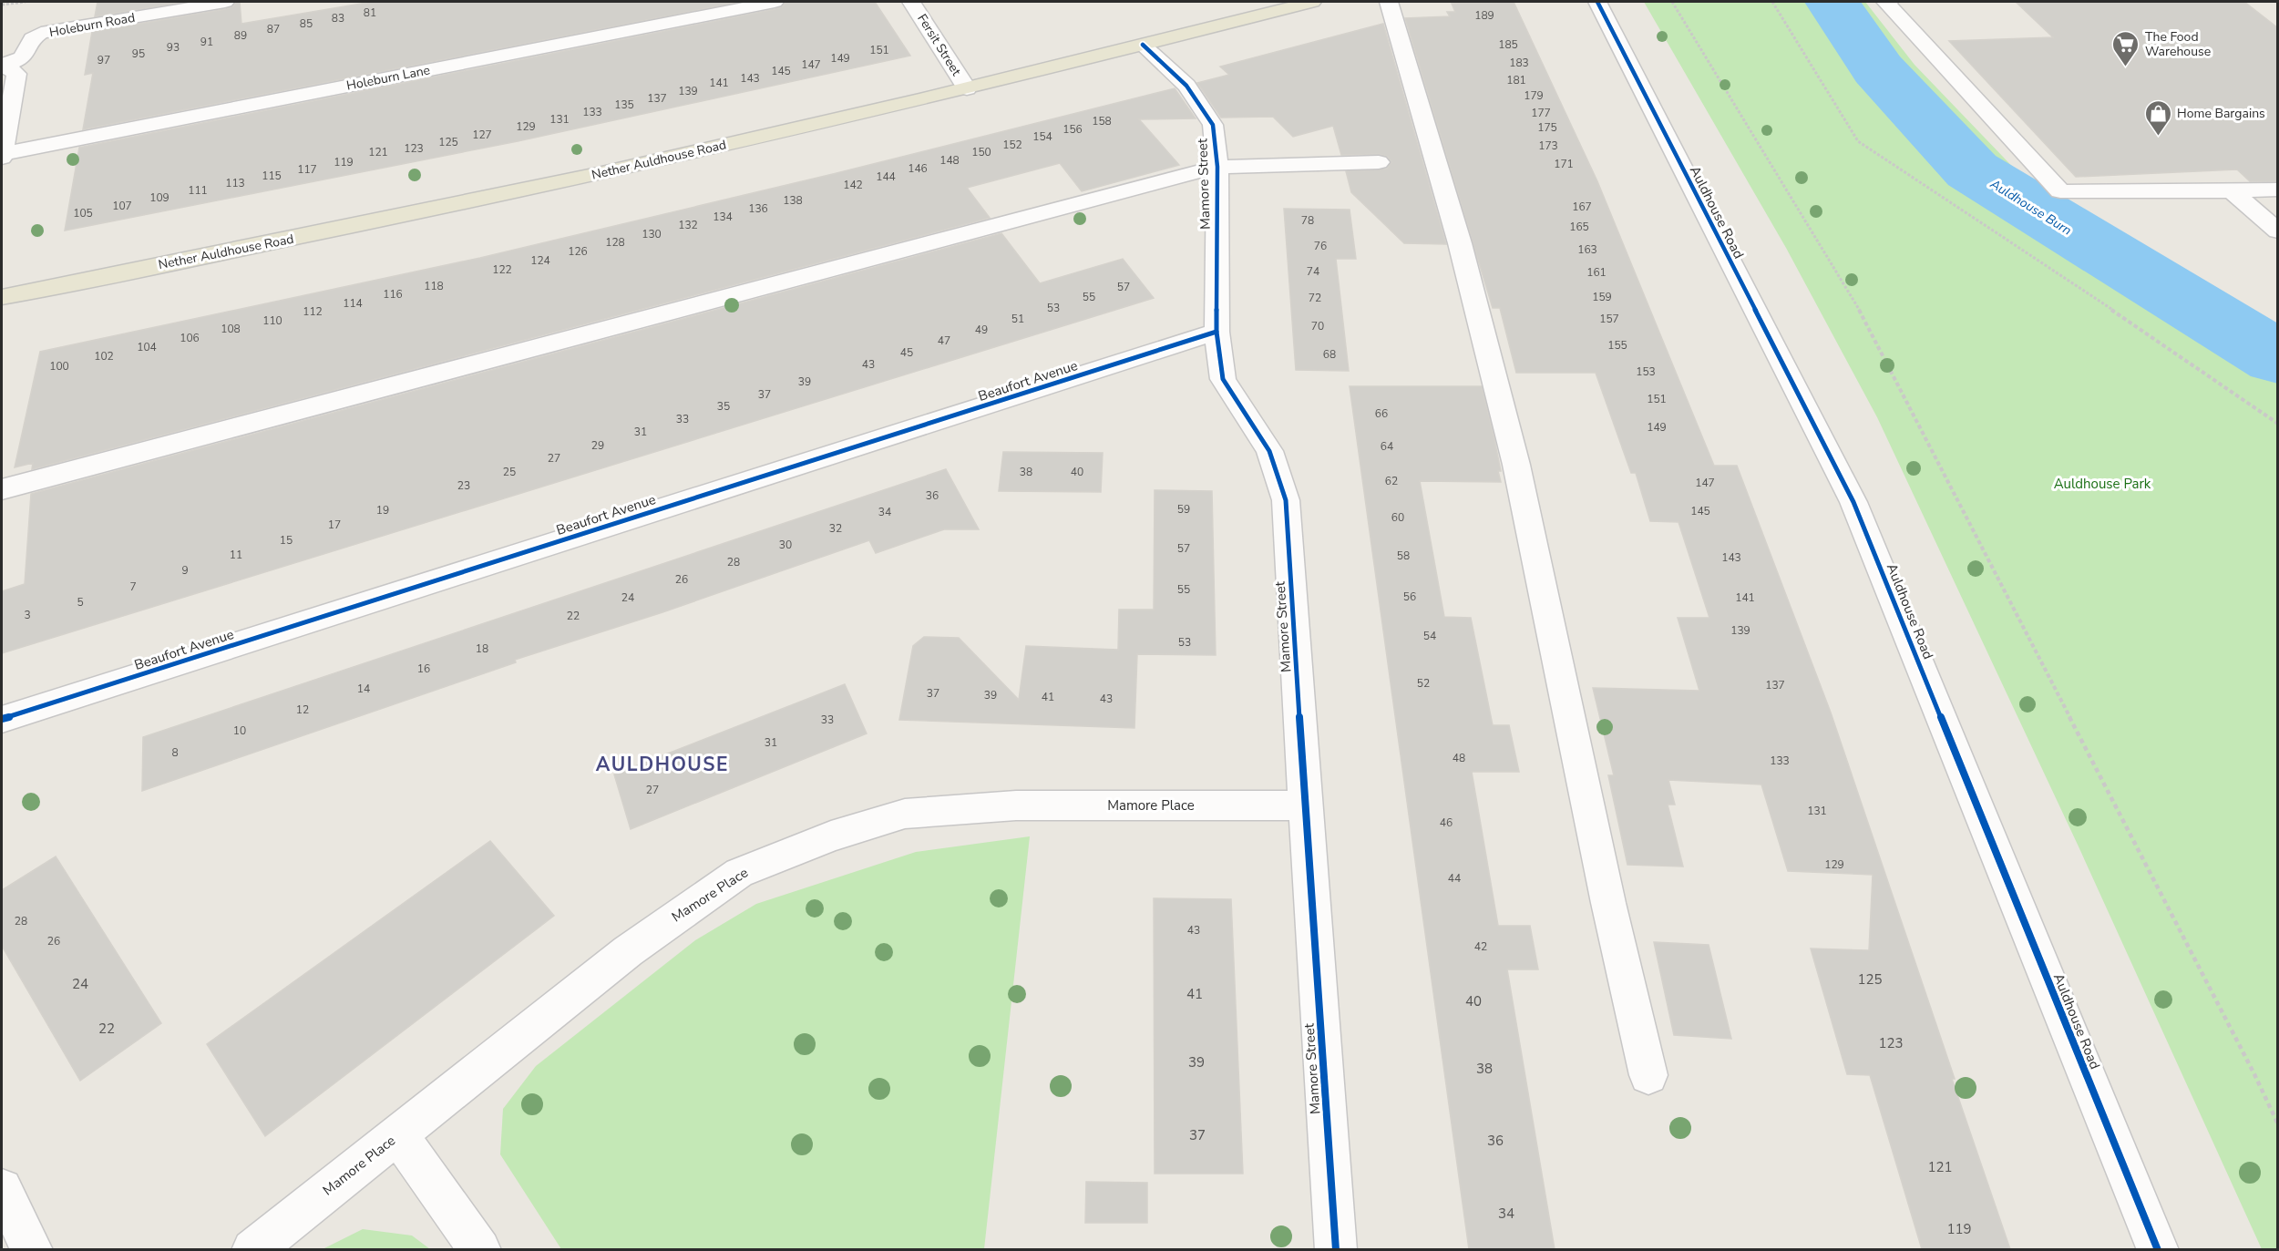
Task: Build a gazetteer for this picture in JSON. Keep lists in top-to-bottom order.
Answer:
{
  "streets": {
    "main road": ["Nether Auldhouse Road"],
    "street": [
      "Holeburn Road",
      "Fersit Street",
      "Holeburn Lane",
      "Mamore Street",
      "Auldhouse Road",
      "Beaufort Avenue",
      "Mamore Place"
    ]
  },
  "crossings": [
    ["Fersit Street", "Nether Auldhouse Road"],
    ["Nether Auldhouse Road", "Mamore Street"],
    ["Mamore Street", "Beaufort Avenue"],
    ["Mamore Street", "Mamore Place"]
  ],
  "districts": ["AULDHOUSE"],
  "water": ["Auldhouse Burn"],
  "parks": ["Auldhouse Park"],
  "places": {
    "supermarket": ["The Food Warehouse"],
    "shop": ["Home Bargains"]
  },
  "house_numbers": [
    "81",
    "189",
    "83",
    "85",
    "87",
    "89",
    "91",
    "185",
    "93",
    "151",
    "95",
    "149",
    "97",
    "183",
    "147",
    "145",
    "143",
    "181",
    "141",
    "139",
    "179",
    "137",
    "135",
    "133",
    "177",
    "131",
    "158",
    "129",
    "175",
    "156",
    "127",
    "154",
    "125",
    "152",
    "173",
    "123",
    "121",
    "150",
    "148",
    "119",
    "171",
    "146",
    "117",
    "115",
    "144",
    "113",
    "142",
    "111",
    "109",
    "138",
    "107",
    "167",
    "136",
    "105",
    "134",
    "78",
    "132",
    "165",
    "130",
    "128",
    "76",
    "163",
    "126",
    "124",
    "122",
    "74",
    "161",
    "118",
    "57",
    "116",
    "55",
    "159",
    "72",
    "114",
    "53",
    "112",
    "51",
    "157",
    "110",
    "70",
    "108",
    "49",
    "106",
    "47",
    "155",
    "104",
    "45",
    "68",
    "102",
    "43",
    "100",
    "153",
    "39",
    "37",
    "151",
    "35",
    "66",
    "33",
    "149",
    "31",
    "29",
    "64",
    "27",
    "25",
    "38",
    "40",
    "62",
    "147",
    "23",
    "36",
    "59",
    "19",
    "145",
    "34",
    "60",
    "17",
    "32",
    "15",
    "30",
    "57",
    "11",
    "58",
    "143",
    "28",
    "9",
    "26",
    "7",
    "55",
    "56",
    "24",
    "141",
    "5",
    "3",
    "22",
    "139",
    "54",
    "53",
    "18",
    "16",
    "52",
    "137",
    "14",
    "37",
    "39",
    "41",
    "43",
    "12",
    "33",
    "10",
    "31",
    "8",
    "48",
    "133",
    "27",
    "131",
    "46",
    "129",
    "44",
    "28",
    "43",
    "26",
    "42",
    "125",
    "24",
    "41",
    "40",
    "22",
    "123",
    "39",
    "38",
    "37",
    "36",
    "121",
    "34",
    "119"
  ]
}
